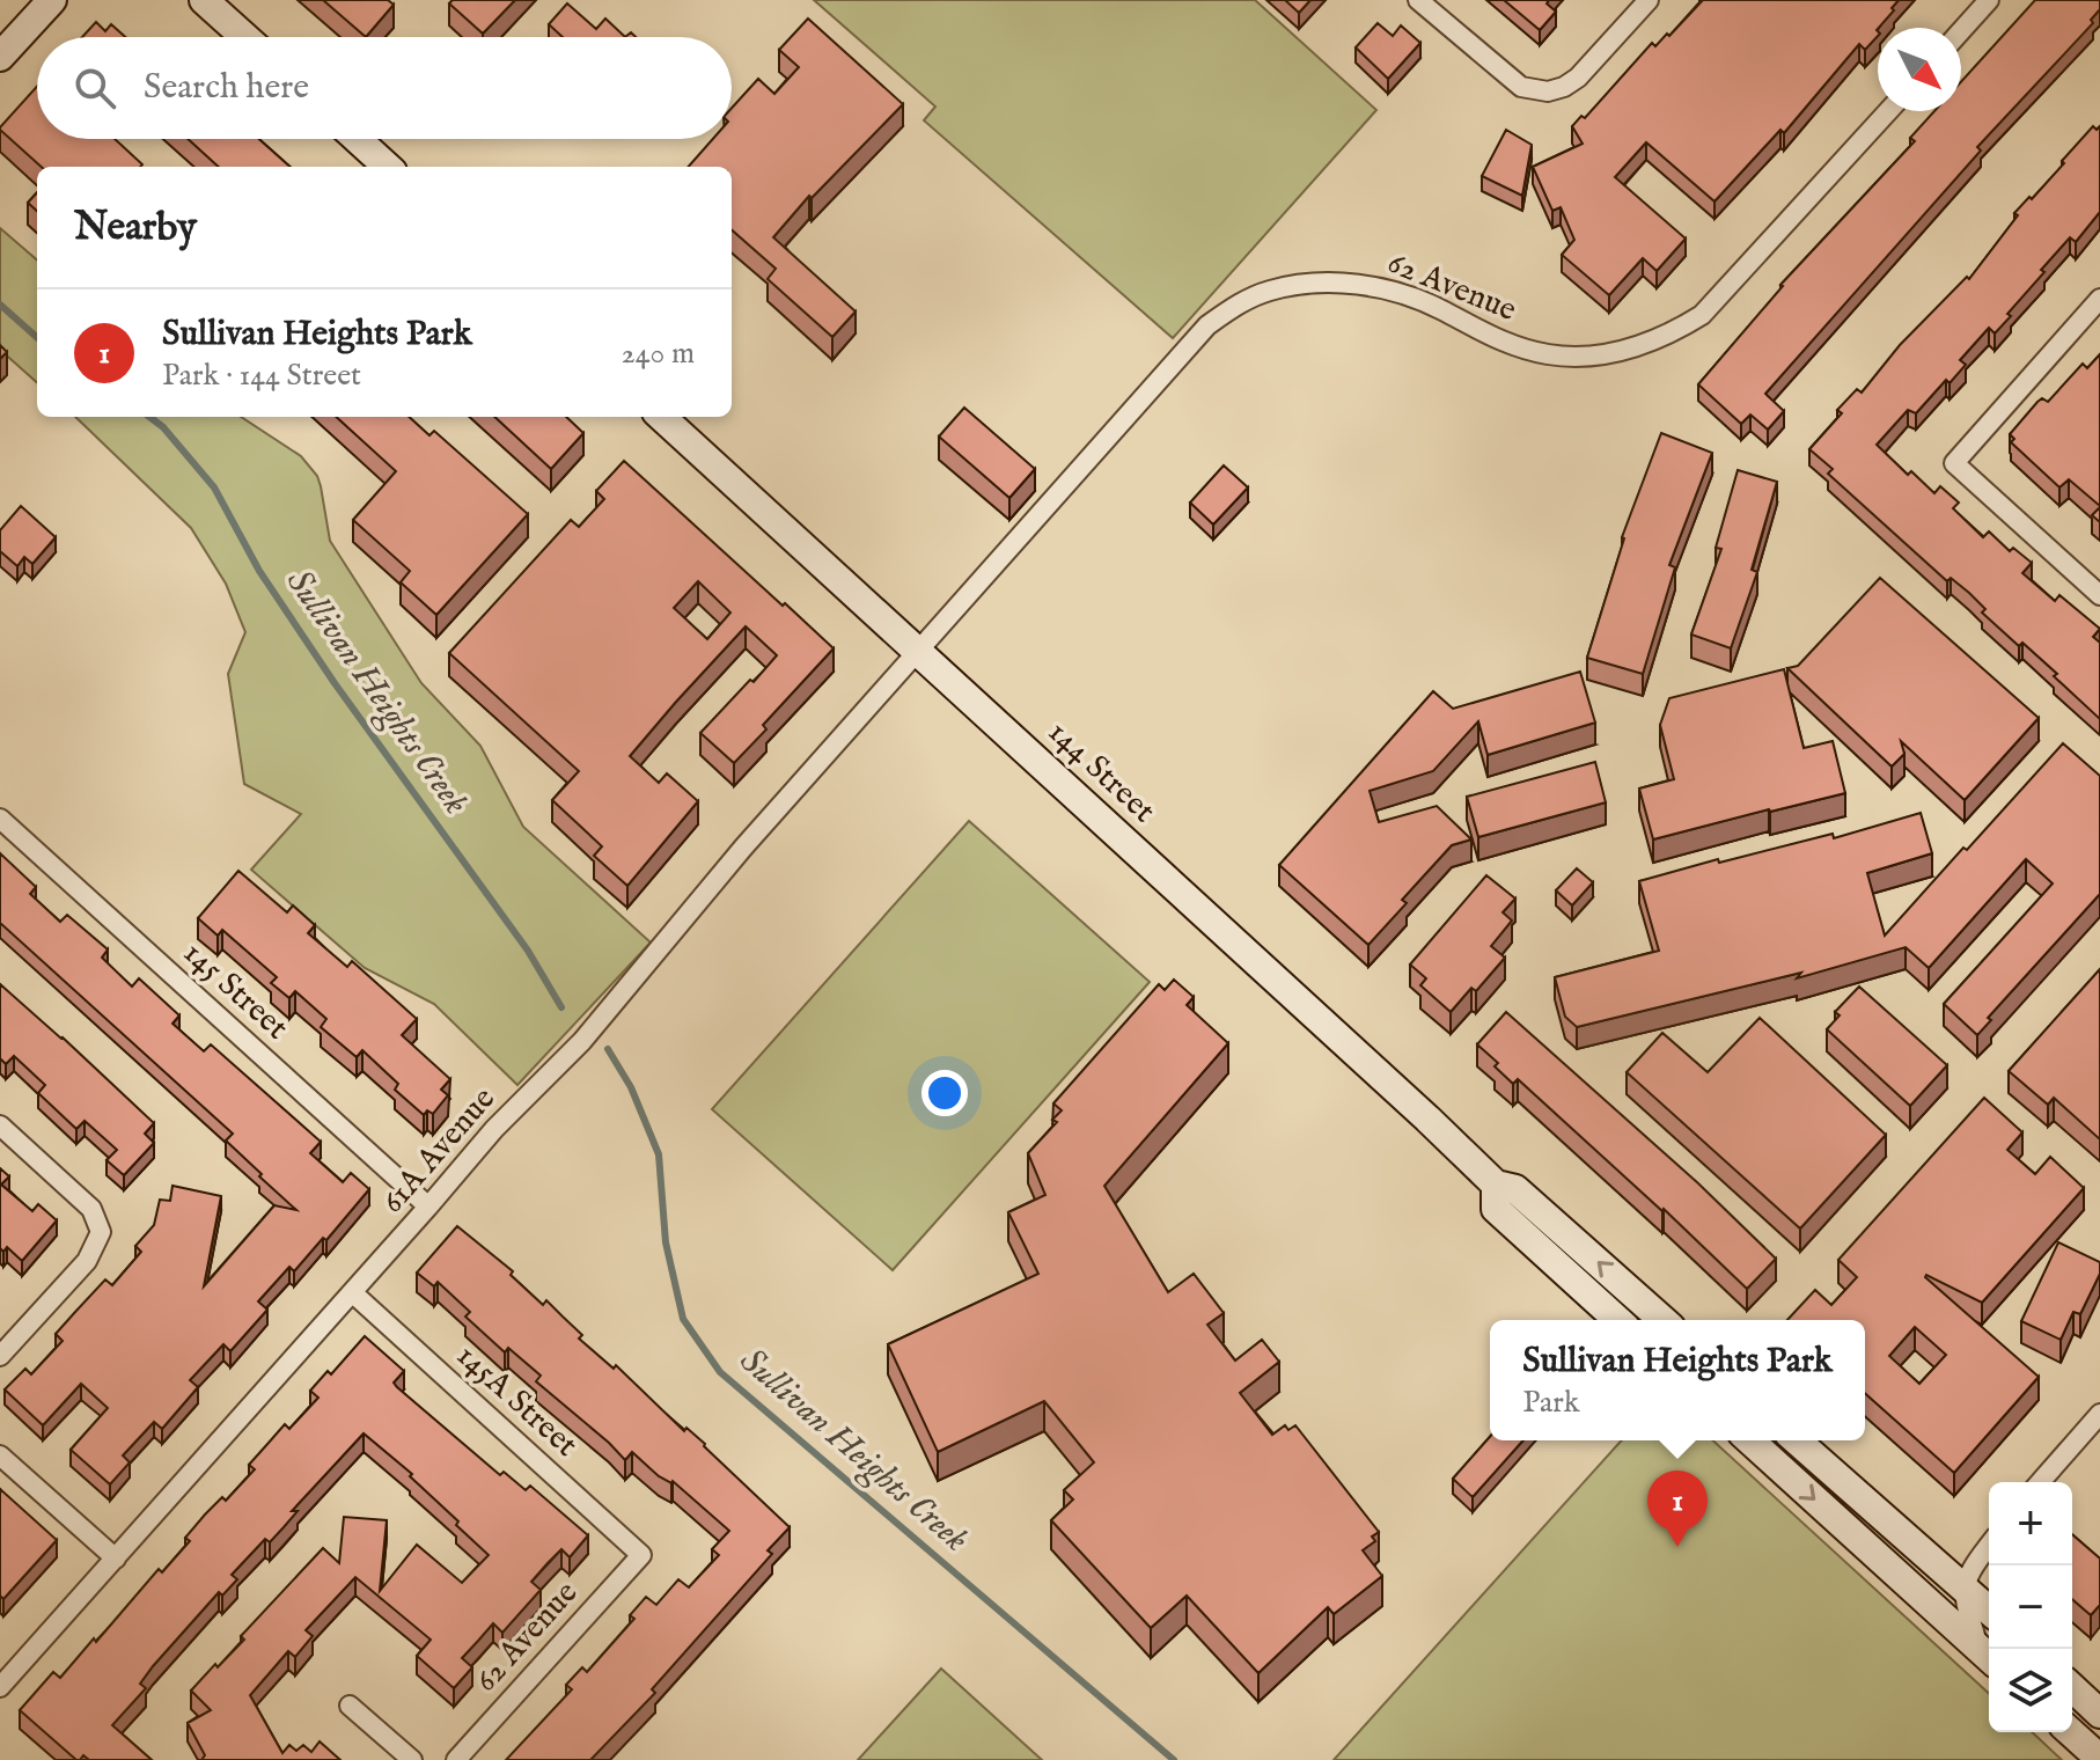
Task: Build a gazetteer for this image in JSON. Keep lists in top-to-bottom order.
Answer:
{
  "streets": {
    "main road": ["144 Street"],
    "street": [
      "62 Avenue",
      "145 Street",
      "61A Avenue",
      "145A Street"
    ]
  },
  "crossings": [
    ["62 Avenue", "144 Street"],
    ["62 Avenue", "61A Avenue"],
    ["62 Avenue", "145A Street"],
    ["144 Street", "61A Avenue"],
    ["145 Street", "61A Avenue"],
    ["61A Avenue", "145A Street"]
  ],
  "water": ["Sullivan Heights Creek"],
  "north": "bottom right",
  "page": {
    "search": "Search here",
    "heading": "Nearby",
    "list": [
      {
        "mark": "1",
        "name": "Sullivan Heights Park",
        "note": "Park · 144 Street",
        "value": "240 m"
      }
    ],
    "popup": ["Sullivan Heights Park", "Park"],
    "pins": "1",
    "map_buttons": ["+", "−"]
  }
}
